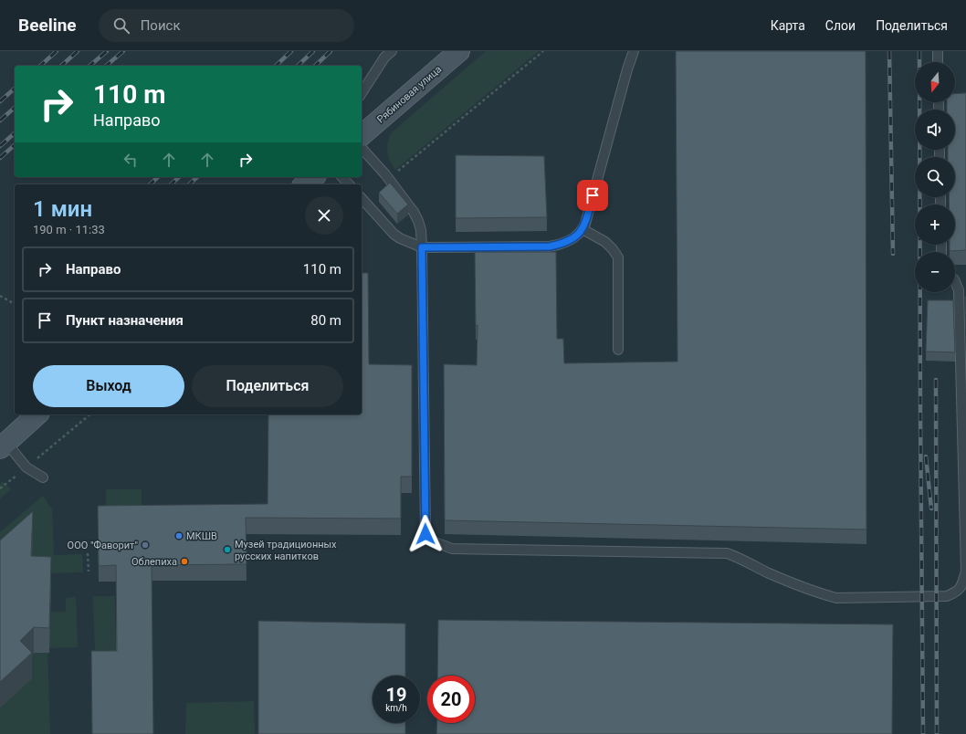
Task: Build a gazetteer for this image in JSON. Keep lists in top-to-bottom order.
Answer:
{
  "streets": {
    "street": ["Рябиновая улица"]
  },
  "places": [
    "МКШВ",
    "ООО \"Фаворит\"",
    "Музей традиционных русских напитков",
    "Облепиха"
  ],
  "north": "bottom",
  "page": {
    "header": "Beeline",
    "search": "Поиск",
    "nav": ["Карта", "Слои", "Поделиться"],
    "map_buttons": ["+", "−"],
    "turn": ["110 m", "Направо"],
    "heading": ["1 мин", "190 m · 11:33"],
    "list": [
      {
        "name": "Направо",
        "value": "110 m"
      },
      {
        "name": "Пункт назначения",
        "value": "80 m"
      }
    ],
    "buttons": ["Выход", "Поделиться"],
    "speed": "19 km/h",
    "limit": "20"
  }
}
